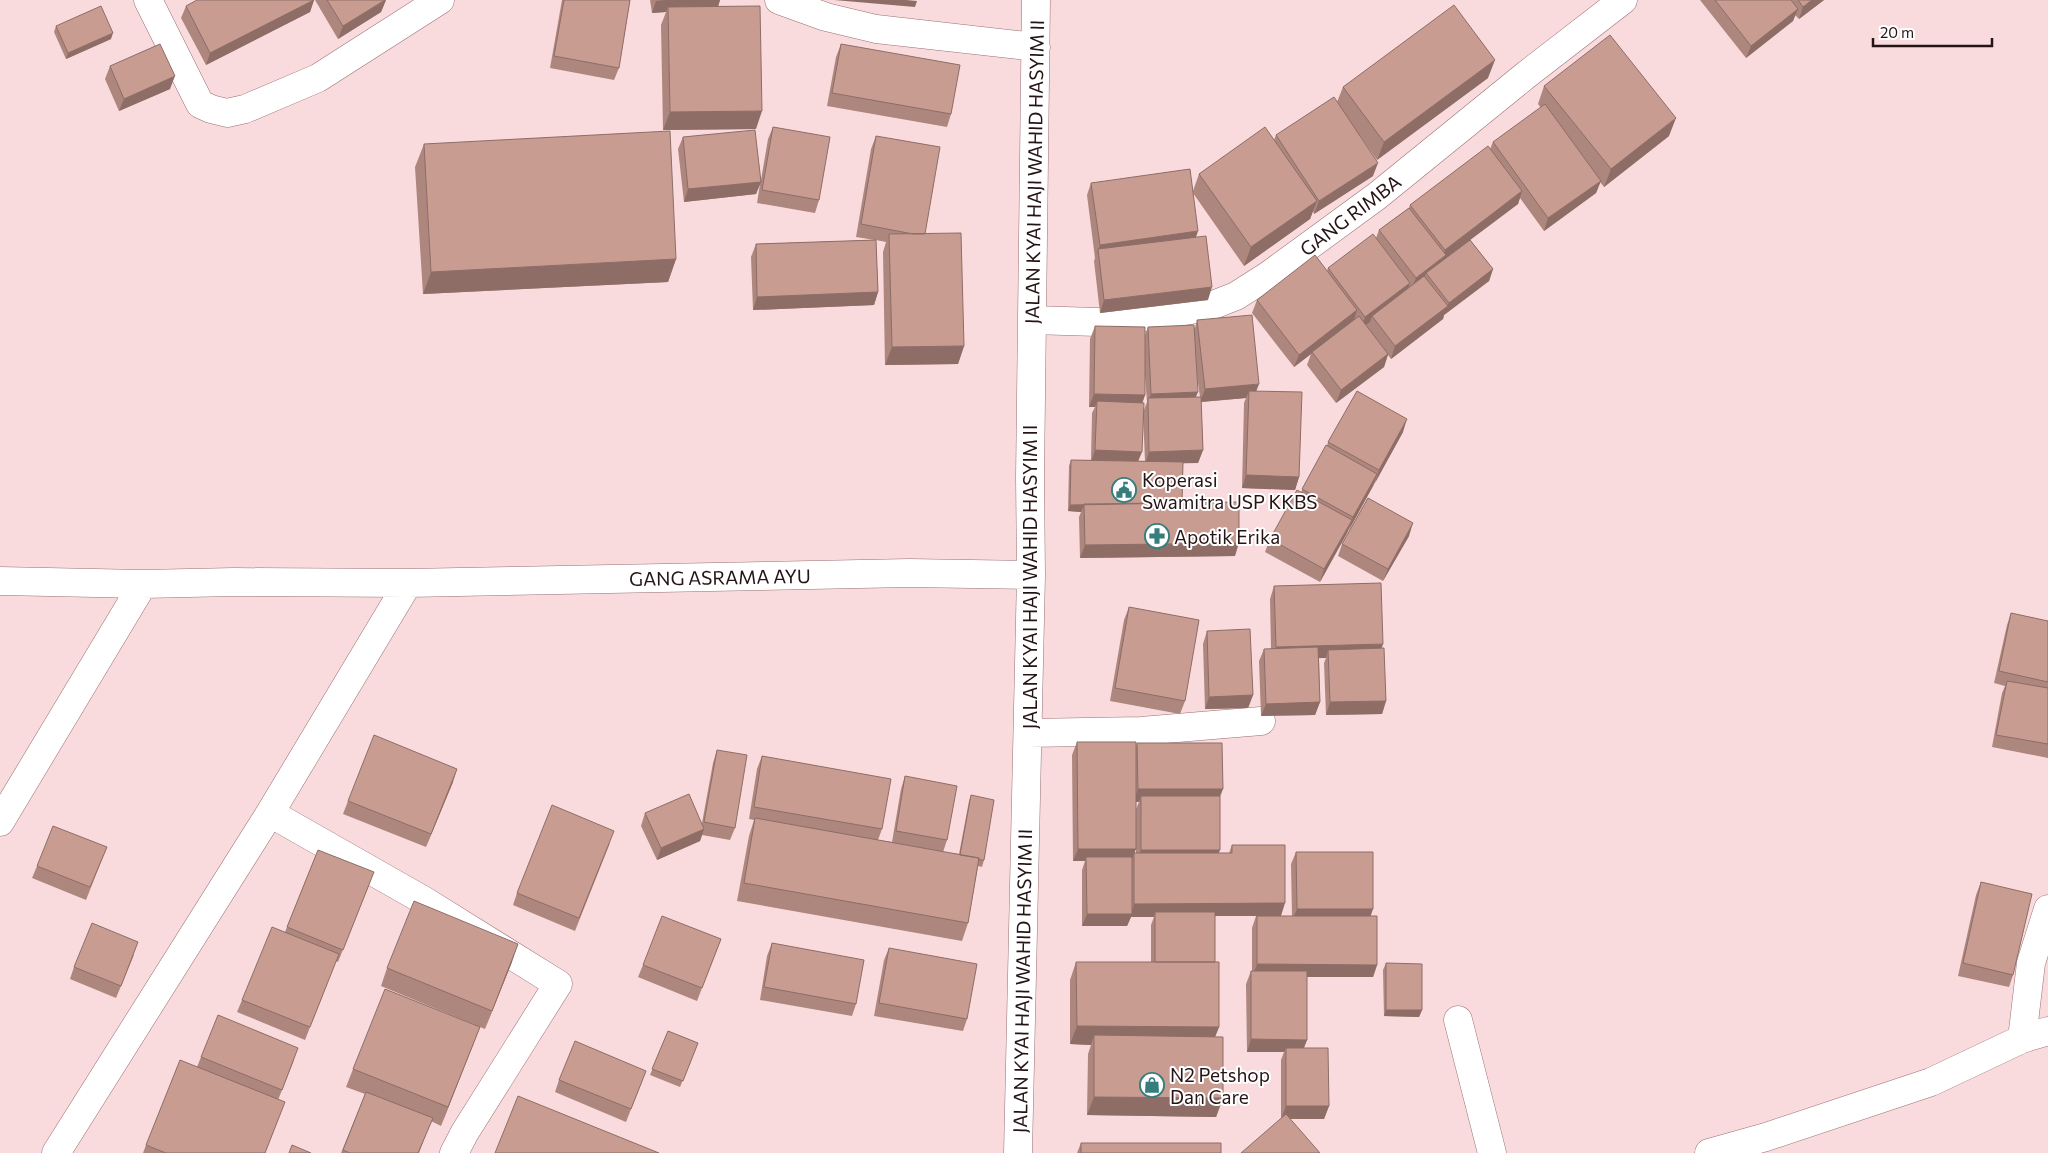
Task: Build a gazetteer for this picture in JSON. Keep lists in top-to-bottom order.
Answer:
{
  "streets": {
    "street": ["JALAN KYAI HAJI WAHID HASYIM II", "GANG RIMBA", "GANG ASRAMA AYU"]
  },
  "crossings": [
    ["JALAN KYAI HAJI WAHID HASYIM II", "GANG RIMBA"],
    ["JALAN KYAI HAJI WAHID HASYIM II", "GANG ASRAMA AYU"]
  ],
  "places": {
    "public building": ["Koperasi Swamitra USP KKBS"],
    "pharmacy": ["Apotik Erika"],
    "shop": ["N2 Petshop Dan Care"]
  },
  "scale_bar": "20 m"
}
